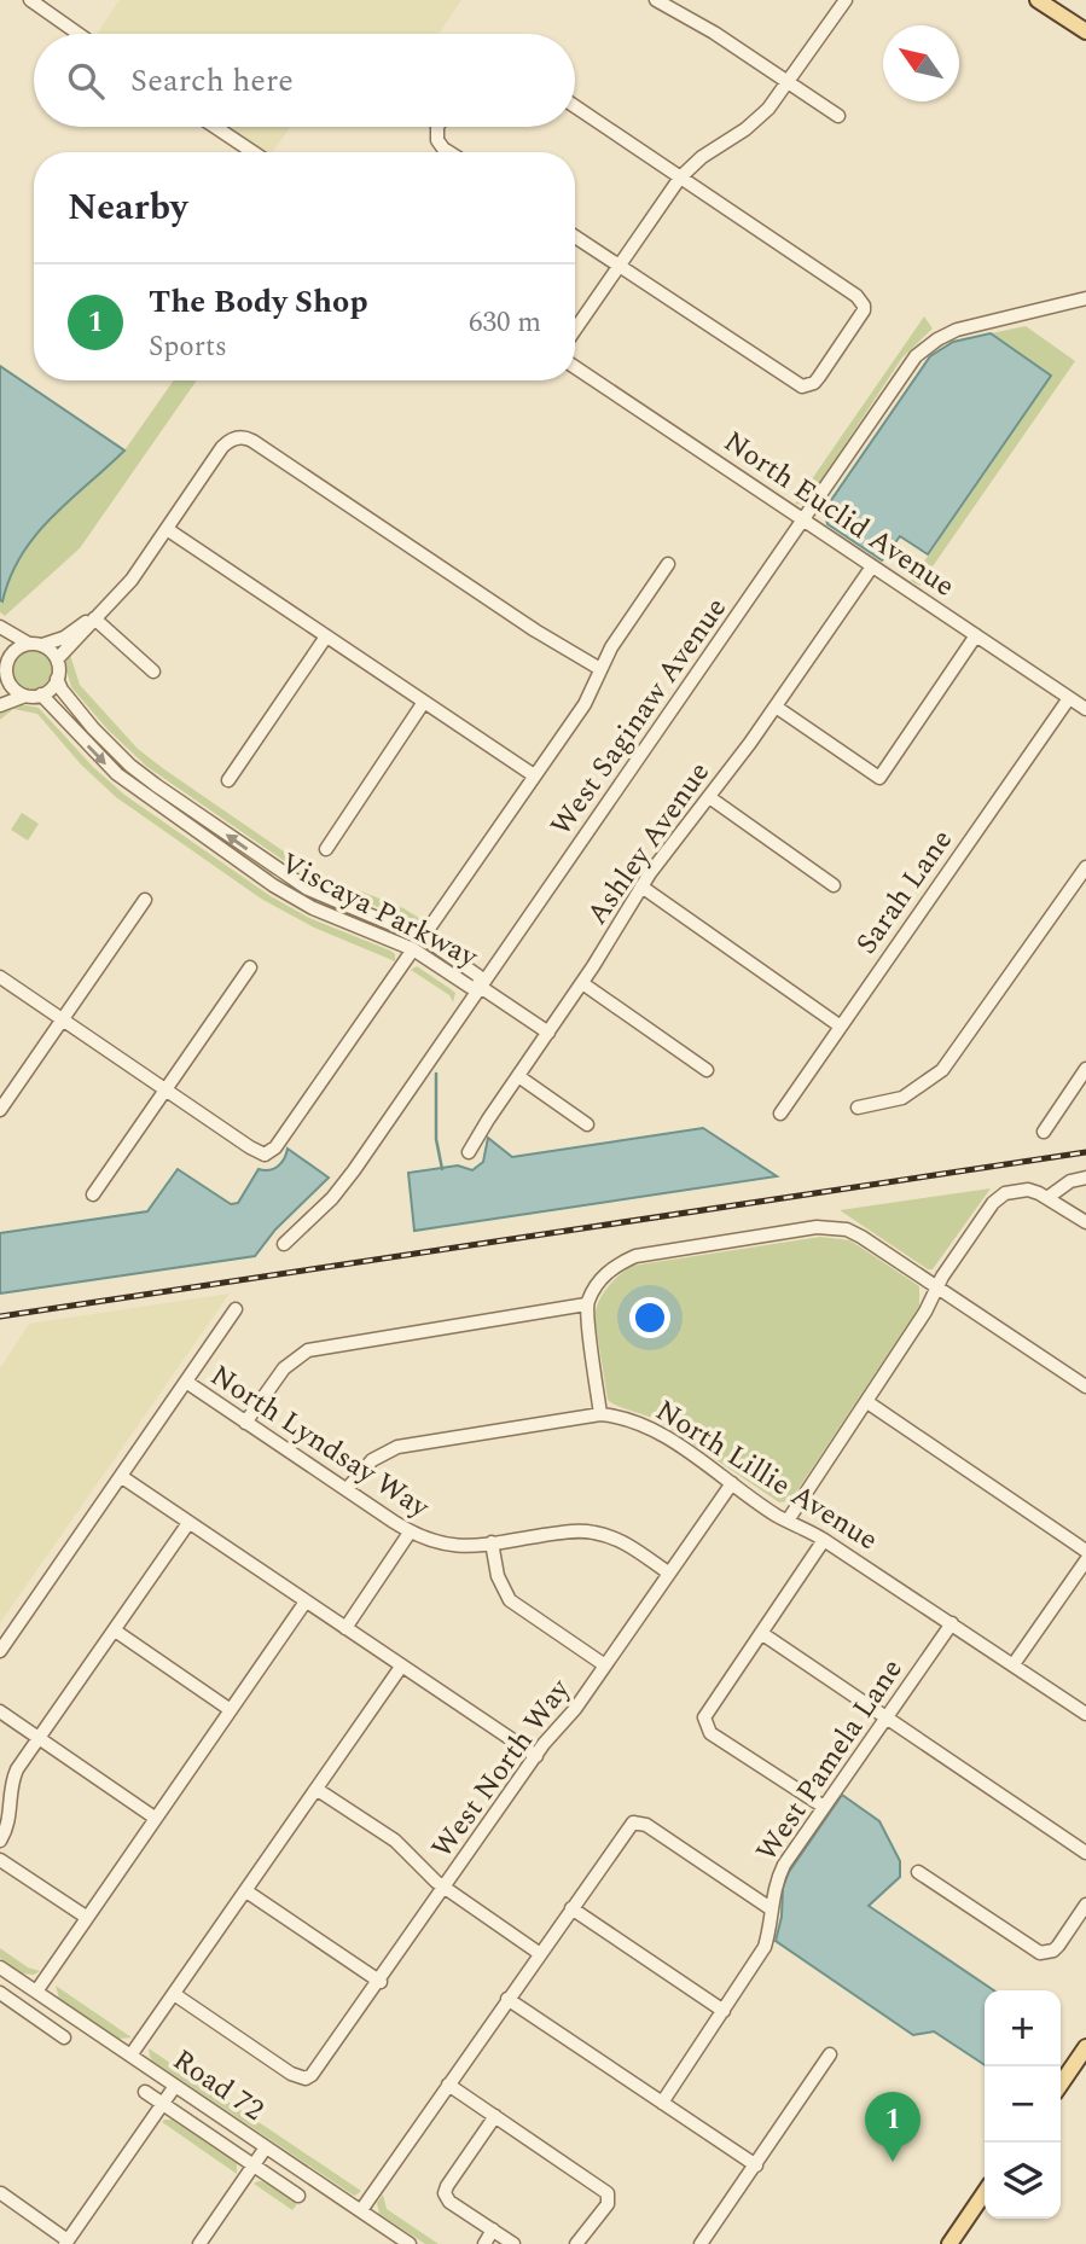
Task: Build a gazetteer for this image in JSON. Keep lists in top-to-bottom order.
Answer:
{
  "streets": {
    "street": [
      "North Euclid Avenue",
      "West Saginaw Avenue",
      "Ashley Avenue",
      "Sarah Lane",
      "Viscaya Parkway",
      "North Lyndsay Way",
      "North Lillie Avenue",
      "West Pamela Lane",
      "West North Way",
      "Road 72"
    ]
  },
  "crossings": [
    ["North Euclid Avenue", "West Saginaw Avenue"],
    ["North Euclid Avenue", "Ashley Avenue"],
    ["North Euclid Avenue", "Sarah Lane"],
    ["West Saginaw Avenue", "Viscaya Parkway"],
    ["North Lyndsay Way", "North Lillie Avenue"],
    ["North Lyndsay Way", "West North Way"],
    ["North Lillie Avenue", "West Pamela Lane"],
    ["North Lillie Avenue", "West North Way"]
  ],
  "north": "top left",
  "page": {
    "search": "Search here",
    "heading": "Nearby",
    "list": [
      {
        "mark": "1",
        "name": "The Body Shop",
        "note": "Sports",
        "value": "630 m"
      }
    ],
    "map_buttons": ["+", "−"],
    "pins": "1"
  }
}
